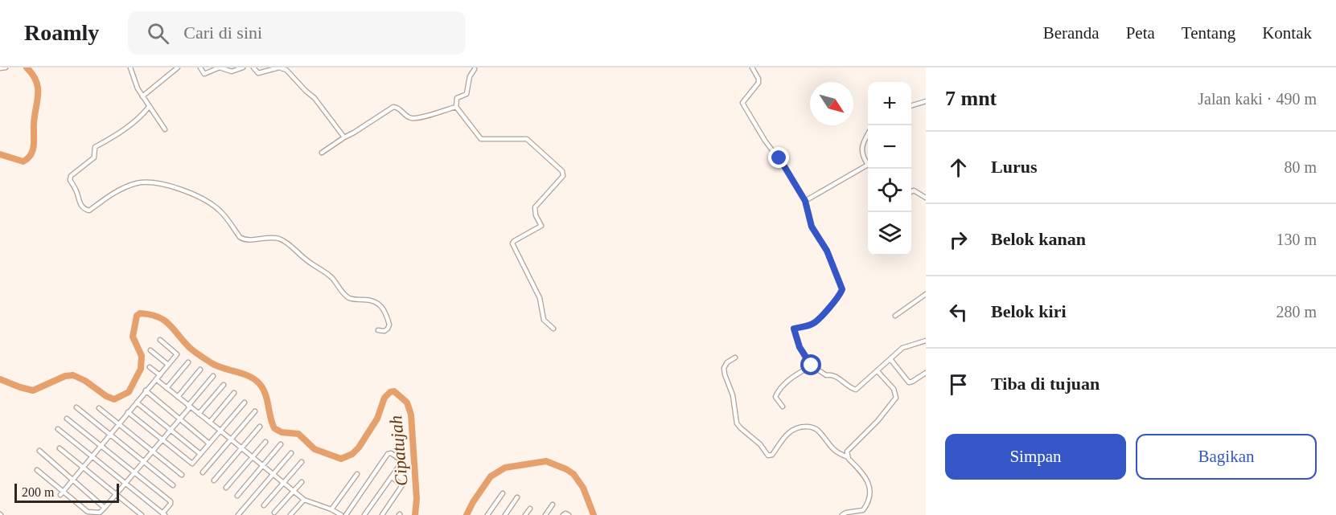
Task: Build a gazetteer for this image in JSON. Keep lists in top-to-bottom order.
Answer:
{
  "water": ["Cipatujah"],
  "scale_bar": "200 m",
  "north": "bottom right",
  "page": {
    "header": "Roamly",
    "search": "Cari di sini",
    "nav": [
      "Beranda",
      "Peta",
      "Tentang",
      "Kontak"
    ],
    "heading": ["7 mnt", "Jalan kaki · 490 m"],
    "map_buttons": ["+", "−"],
    "list": [
      ["Lurus", "80 m"],
      ["Belok kanan", "130 m"],
      ["Belok kiri", "280 m"],
      "Tiba di tujuan"
    ],
    "buttons": ["Simpan", "Bagikan"],
    "scale": "200 m"
  }
}
